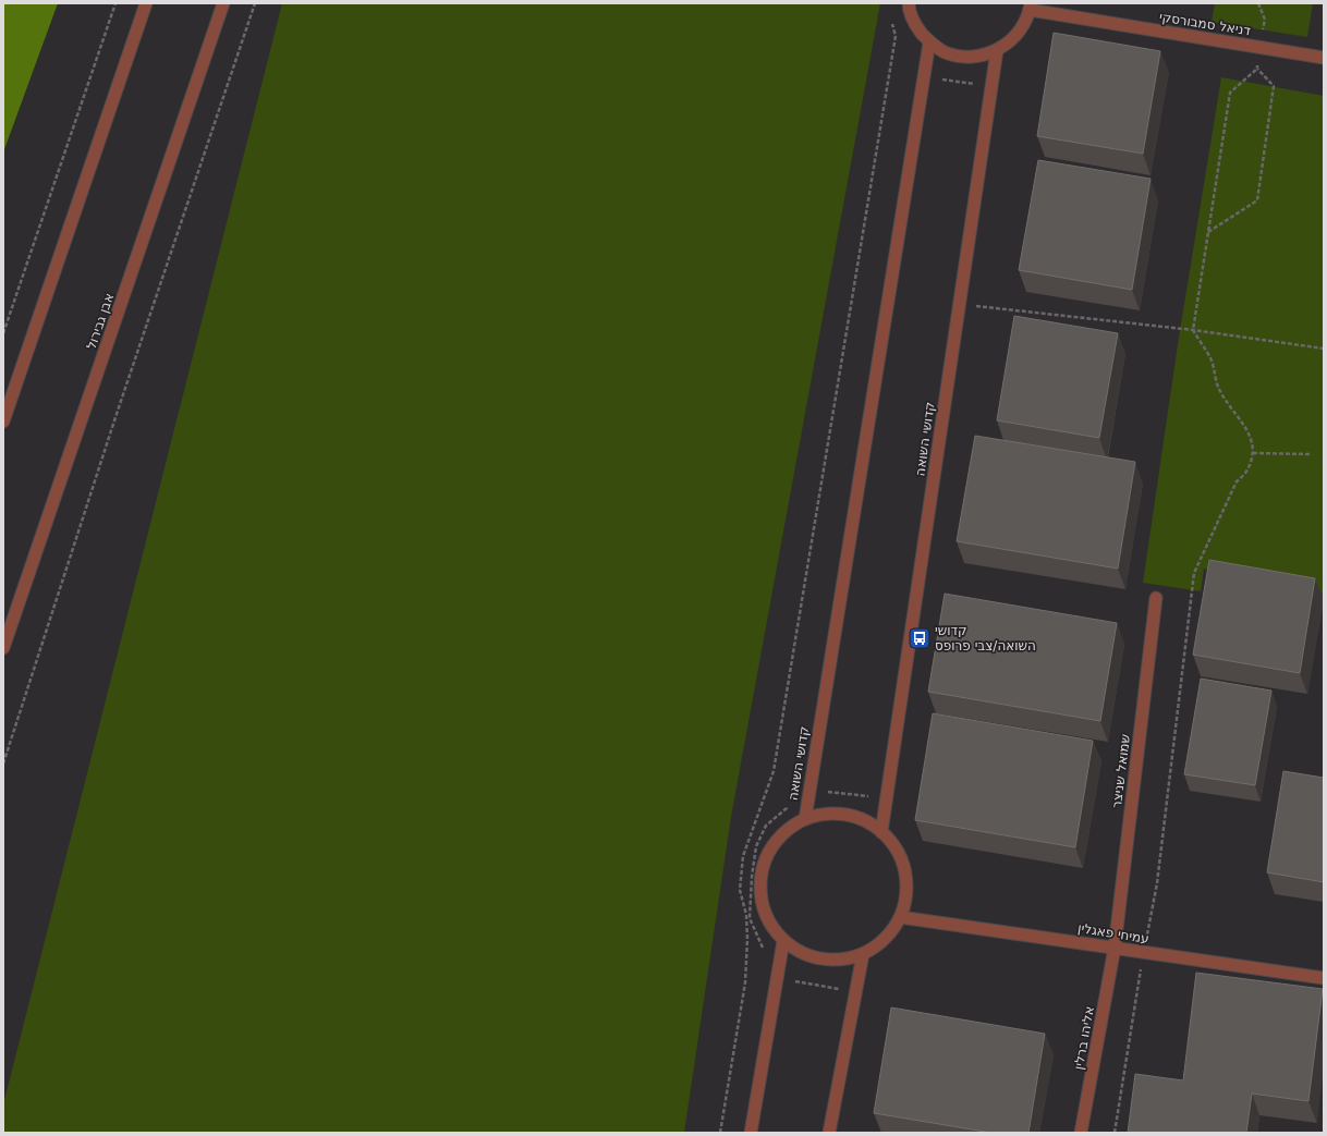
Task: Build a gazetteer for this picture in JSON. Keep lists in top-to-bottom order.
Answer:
{
  "streets": {
    "street": [
      "דניאל סמבורסקי",
      "אבן גבירול",
      "קדושי השואה",
      "שמואל שניצר",
      "עמיחי פאגלין",
      "אליהו ברלין"
    ]
  },
  "crossings": [
    ["קדושי השואה", "עמיחי פאגלין"],
    ["שמואל שניצר", "עמיחי פאגלין"],
    ["שמואל שניצר", "אליהו ברלין"],
    ["עמיחי פאגלין", "אליהו ברלין"]
  ],
  "places": {
    "bus stop": ["קדושי השואה/צבי פרופס"]
  }
}
